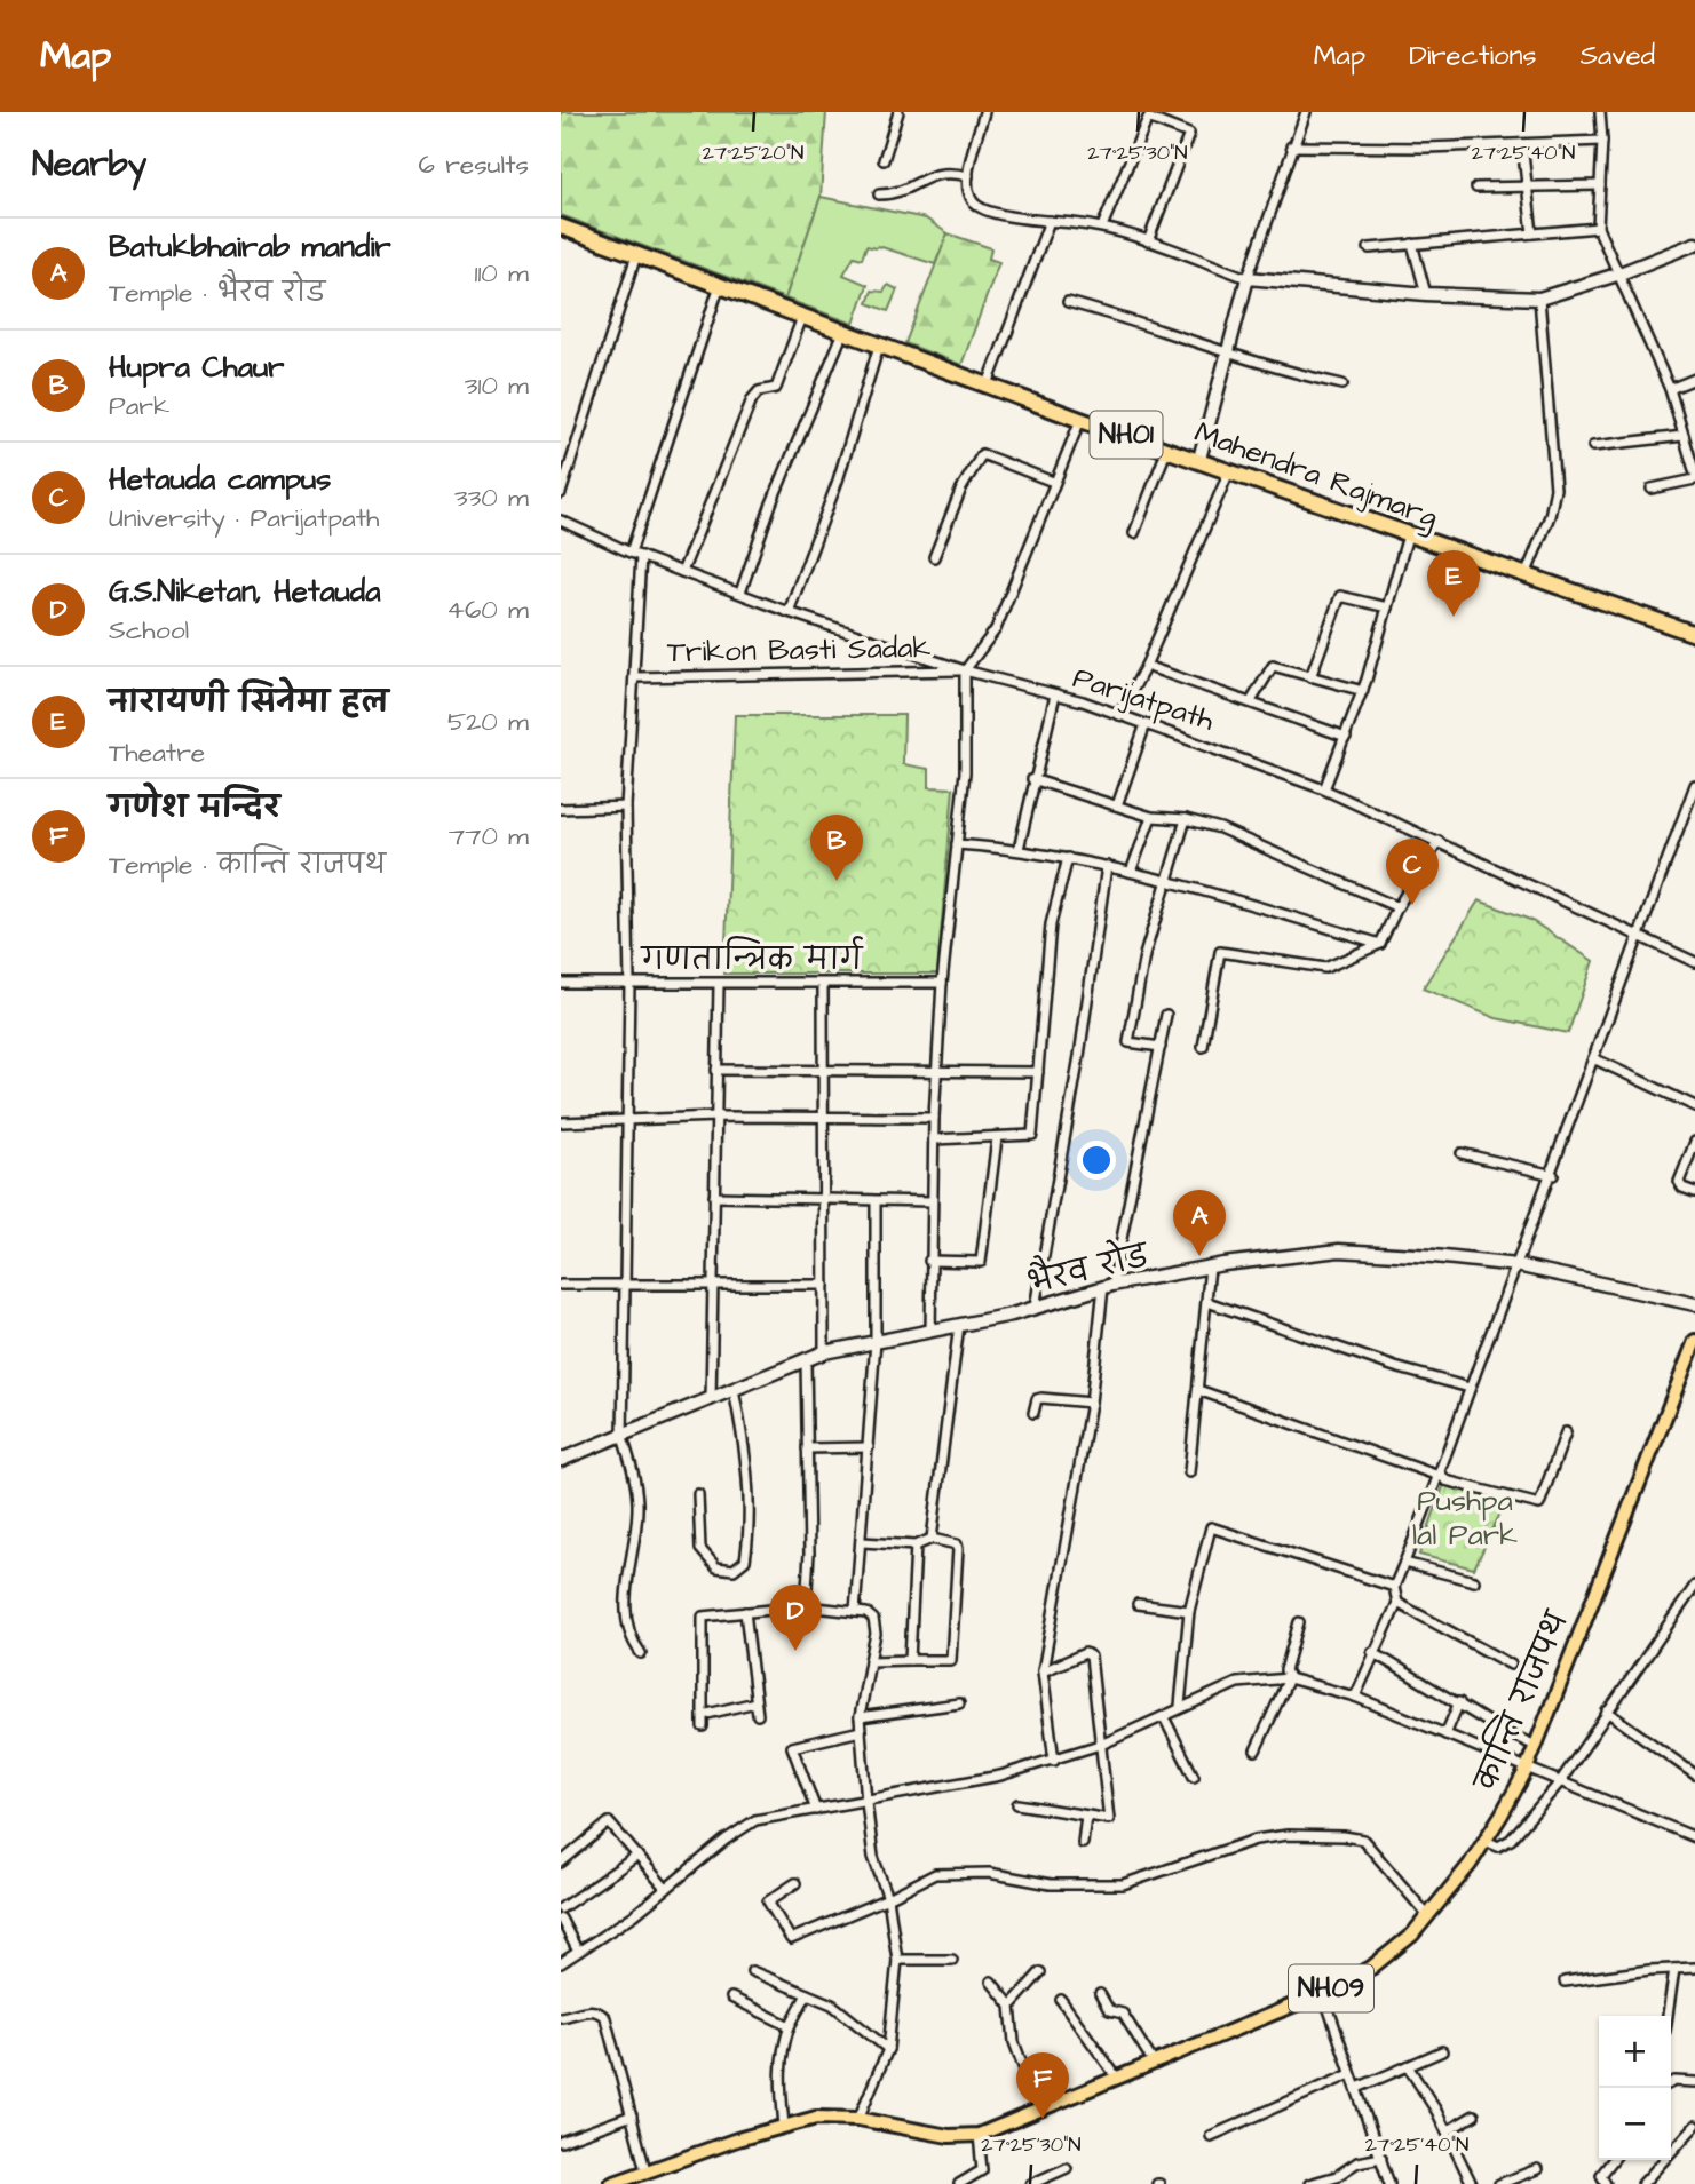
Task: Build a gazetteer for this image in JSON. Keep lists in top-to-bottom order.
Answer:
{
  "streets": {
    "highway": ["NH01", "Mahendra Rajmarg"],
    "main road": ["भैरव रोड", "कान्ति राजपथ", "NH09"],
    "street": ["Trikon Basti Sadak", "Parijatpath", "गणतान्त्रिक मार्ग"]
  },
  "crossings": [
    ["Trikon Basti Sadak", "Parijatpath"]
  ],
  "parks": ["Pushpa lal Park"],
  "page": {
    "header": "Map",
    "nav": ["Map", "Directions", "Saved"],
    "heading": ["Nearby", "6 results"],
    "list": [
      {
        "mark": "A",
        "name": "Batukbhairab mandir",
        "note": "Temple · भैरव रोड",
        "value": "110 m"
      },
      {
        "mark": "B",
        "name": "Hupra Chaur",
        "note": "Park",
        "value": "310 m"
      },
      {
        "mark": "C",
        "name": "Hetauda campus",
        "note": "University · Parijatpath",
        "value": "330 m"
      },
      {
        "mark": "D",
        "name": "G.S.Niketan, Hetauda",
        "note": "School",
        "value": "460 m"
      },
      {
        "mark": "E",
        "name": "नारायणी सिनेमा हल",
        "note": "Theatre",
        "value": "520 m"
      },
      {
        "mark": "F",
        "name": "गणेश मन्दिर",
        "note": "Temple · कान्ति राजपथ",
        "value": "770 m"
      }
    ],
    "pins": [
      "E",
      "B",
      "C",
      "A",
      "D",
      "F"
    ],
    "map_buttons": ["+", "−"]
  },
  "coordinates": ["27°25'20\"N", "27°25'30\"N", "27°25'40\"N"]
}
